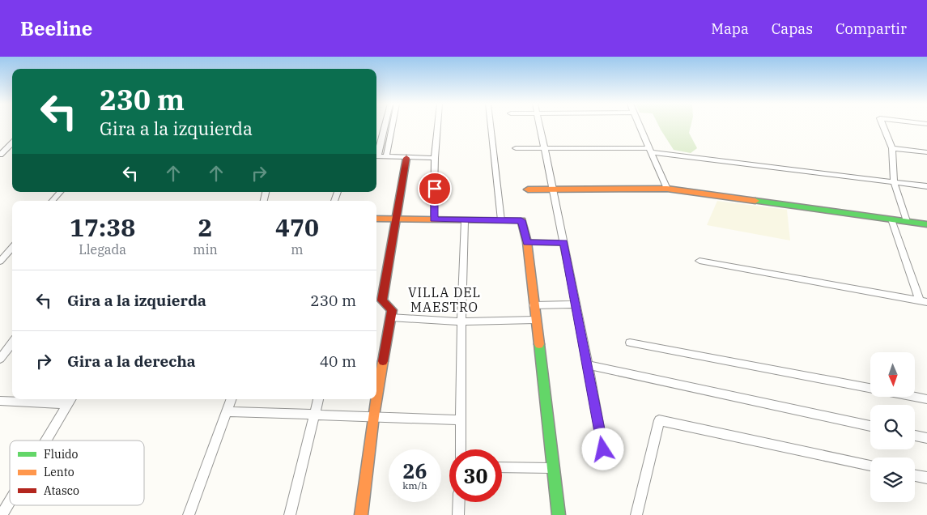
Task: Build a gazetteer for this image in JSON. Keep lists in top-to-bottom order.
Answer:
{
  "districts": ["VILLA DEL MAESTRO"],
  "legend": ["Fluido", "Lento", "Atasco"],
  "north": "bottom",
  "page": {
    "header": "Beeline",
    "nav": ["Mapa", "Capas", "Compartir"],
    "turn": ["230 m", "Gira a la izquierda"],
    "eta": [
      "17:38",
      "Llegada",
      "2",
      "min",
      "470",
      "m"
    ],
    "list": [
      {
        "name": "Gira a la izquierda",
        "value": "230 m"
      },
      {
        "name": "Gira a la derecha",
        "value": "40 m"
      }
    ],
    "speed": "26 km/h",
    "limit": "30"
  }
}
